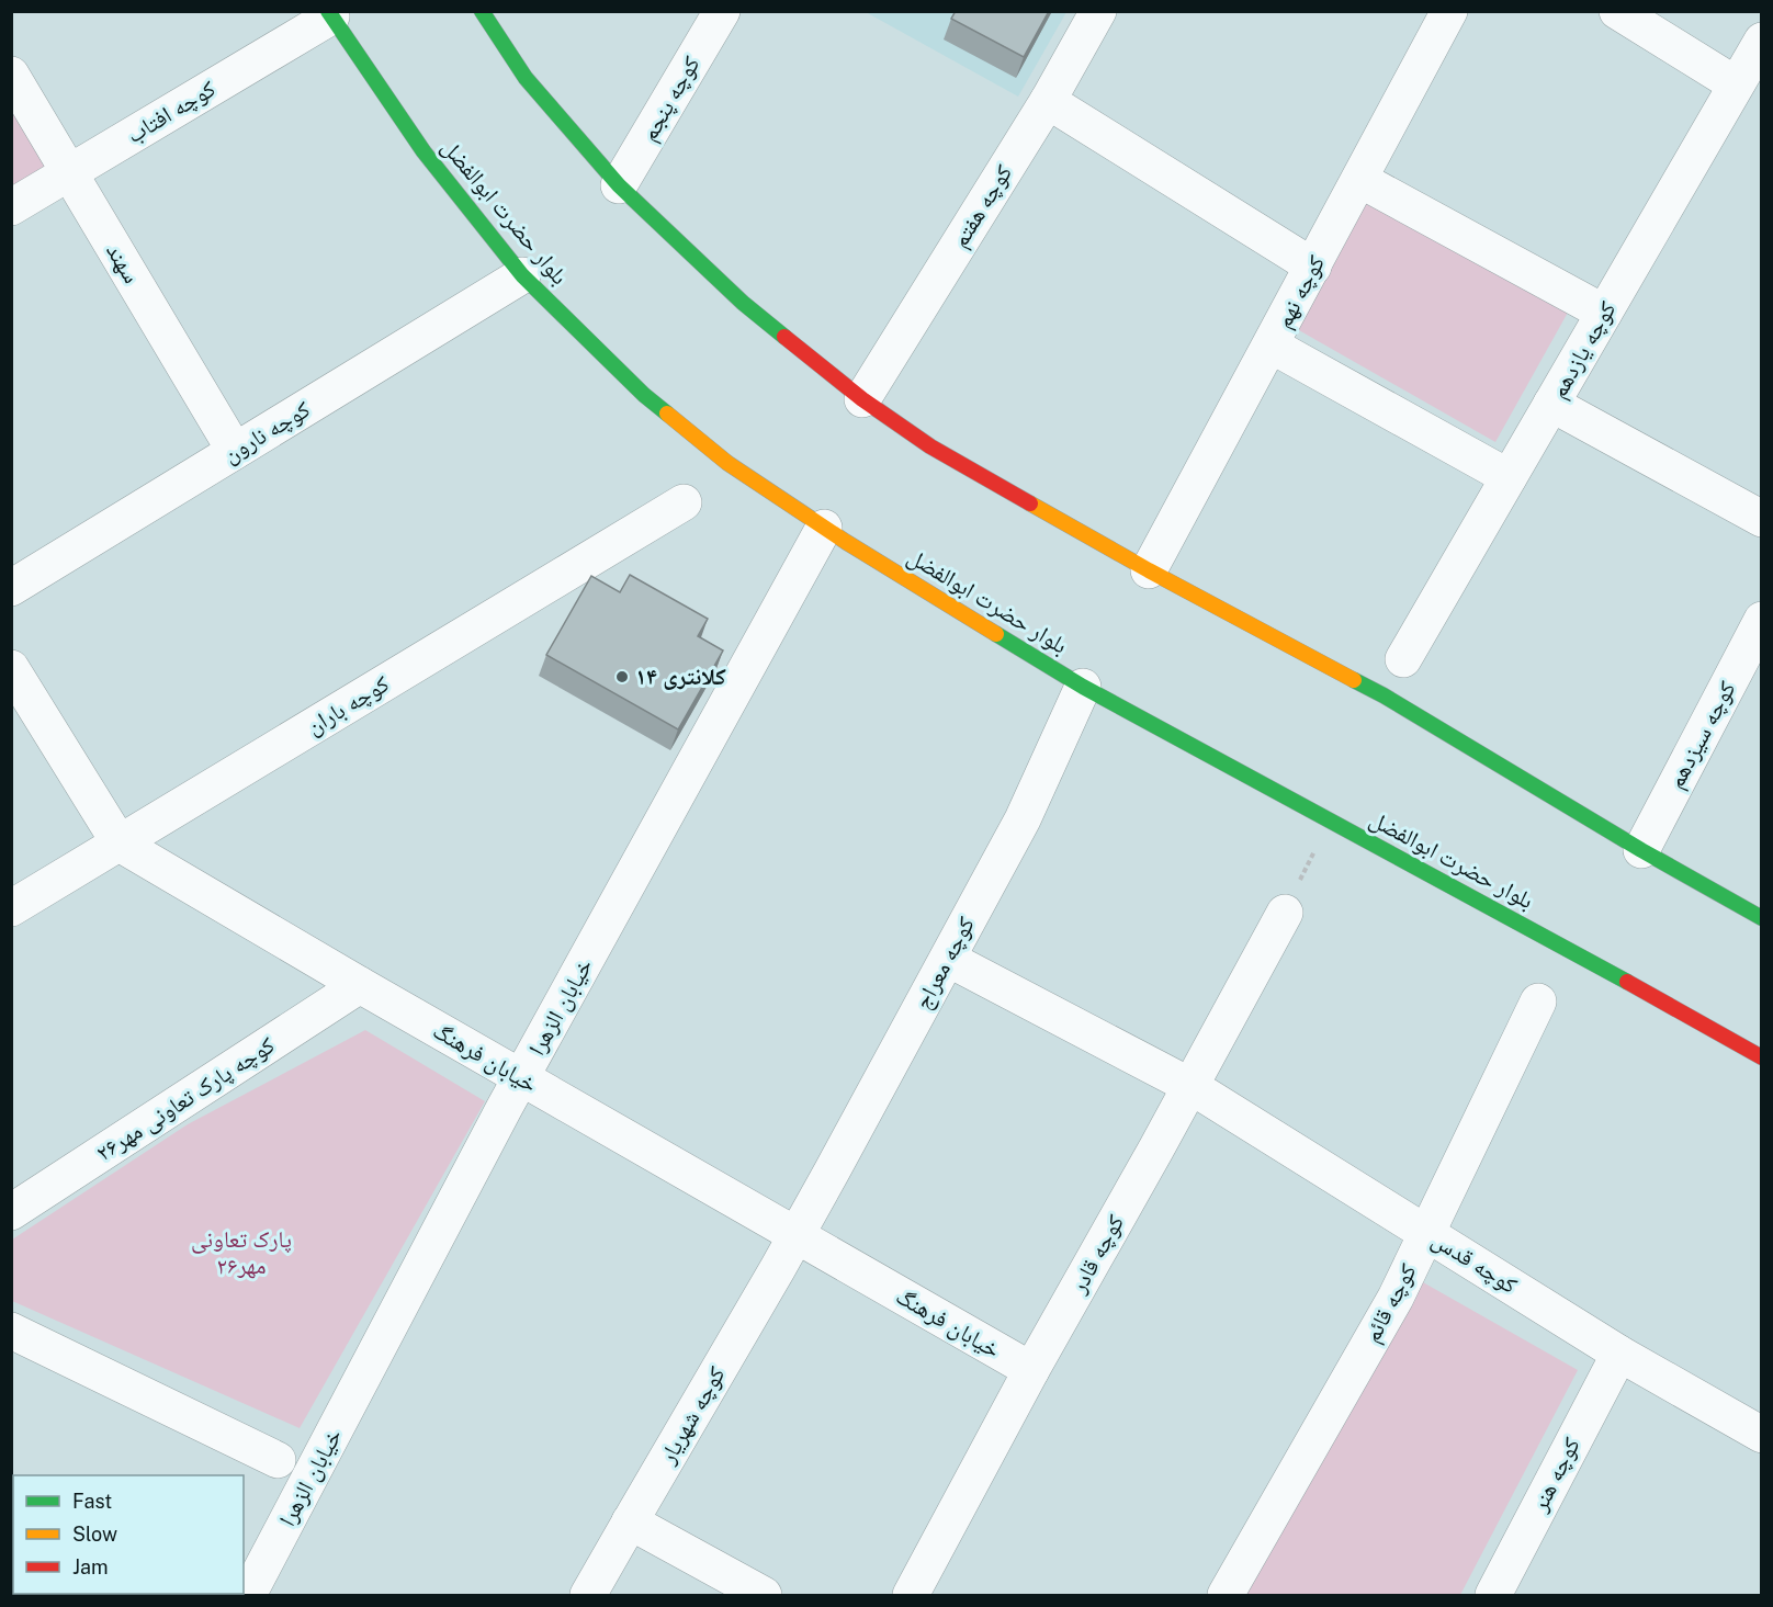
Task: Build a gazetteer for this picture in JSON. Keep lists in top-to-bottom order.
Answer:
{
  "streets": {
    "main road": ["بلوار حضرت ابوالفضل"],
    "street": [
      "کوچه پنجم",
      "کوچه افتاب",
      "کوچه هفتم",
      "سهند",
      "کوچه نهم",
      "کوچه یازدهم",
      "کوچه نارون",
      "کوچه باران",
      "کوچه سیزدهم",
      "کوچه معراج",
      "خیابان الزهرا",
      "خیابان فرهنگ",
      "کوچه پارک تعاونی مهر۲۶",
      "کوچه قادر",
      "کوچه قدس",
      "کوچه قائم",
      "کوچه شهریار",
      "کوچه هنر"
    ]
  },
  "crossings": [
    ["کوچه افتاب", "بلوار حضرت ابوالفضل"],
    ["کوچه افتاب", "سهند"],
    ["بلوار حضرت ابوالفضل", "کوچه نارون"],
    ["بلوار حضرت ابوالفضل", "کوچه معراج"],
    ["بلوار حضرت ابوالفضل", "خیابان الزهرا"],
    ["سهند", "کوچه نارون"],
    ["کوچه باران", "خیابان فرهنگ"],
    ["کوچه معراج", "خیابان فرهنگ"],
    ["کوچه معراج", "کوچه قدس"],
    ["کوچه معراج", "کوچه شهریار"],
    ["خیابان الزهرا", "خیابان فرهنگ"],
    ["خیابان فرهنگ", "کوچه پارک تعاونی مهر۲۶"],
    ["خیابان فرهنگ", "کوچه قادر"],
    ["خیابان فرهنگ", "کوچه شهریار"],
    ["کوچه قادر", "کوچه قدس"],
    ["کوچه قدس", "کوچه قائم"],
    ["کوچه قدس", "کوچه هنر"]
  ],
  "parks": ["پارک تعاونی مهر۲۶"],
  "places": ["کلانتری ۱۴"],
  "legend": ["Fast", "Slow", "Jam"]
}
